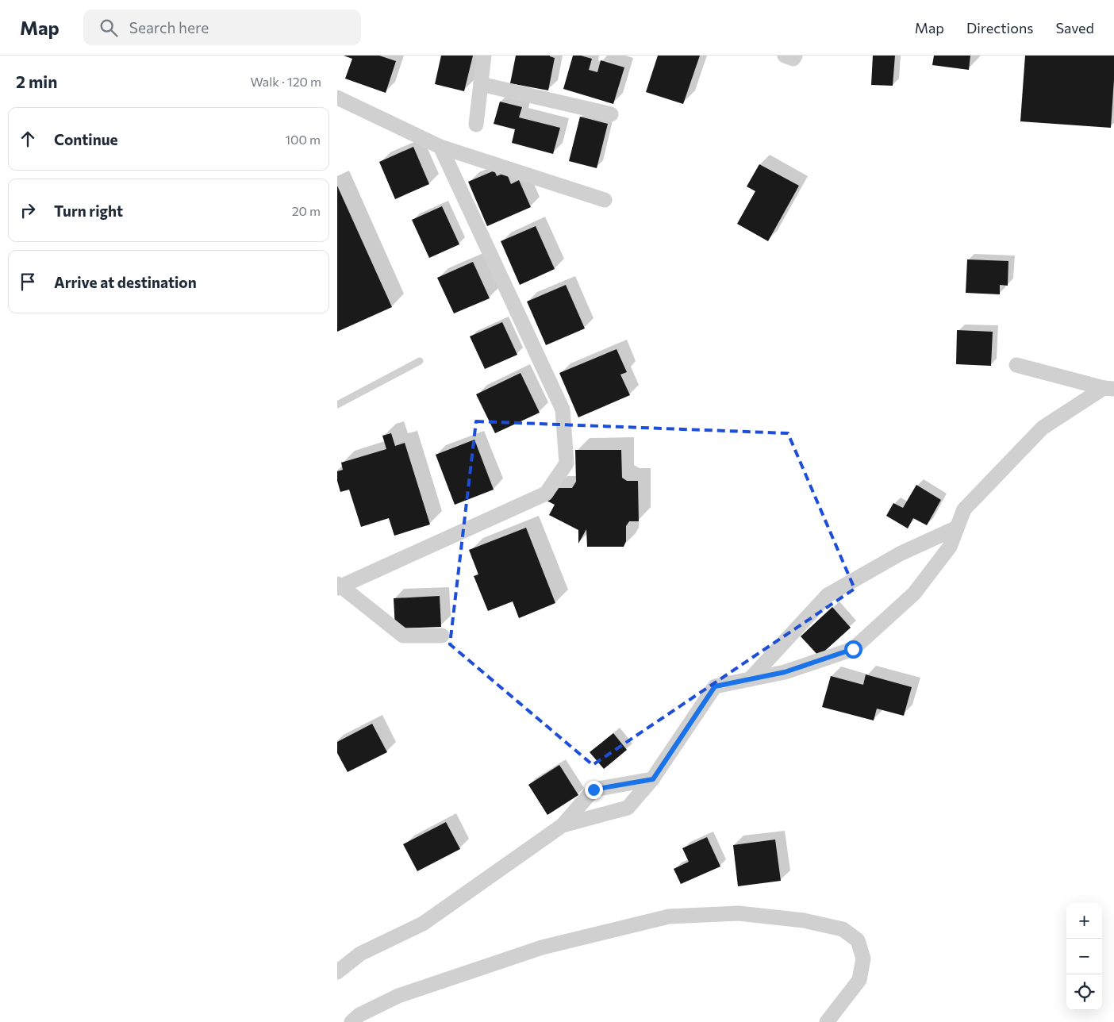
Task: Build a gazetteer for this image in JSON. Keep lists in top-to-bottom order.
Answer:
{
  "page": {
    "header": "Map",
    "search": "Search here",
    "nav": ["Map", "Directions", "Saved"],
    "heading": ["2 min", "Walk · 120 m"],
    "list": [
      ["Continue", "100 m"],
      ["Turn right", "20 m"],
      "Arrive at destination"
    ],
    "map_buttons": ["+", "−"]
  }
}
